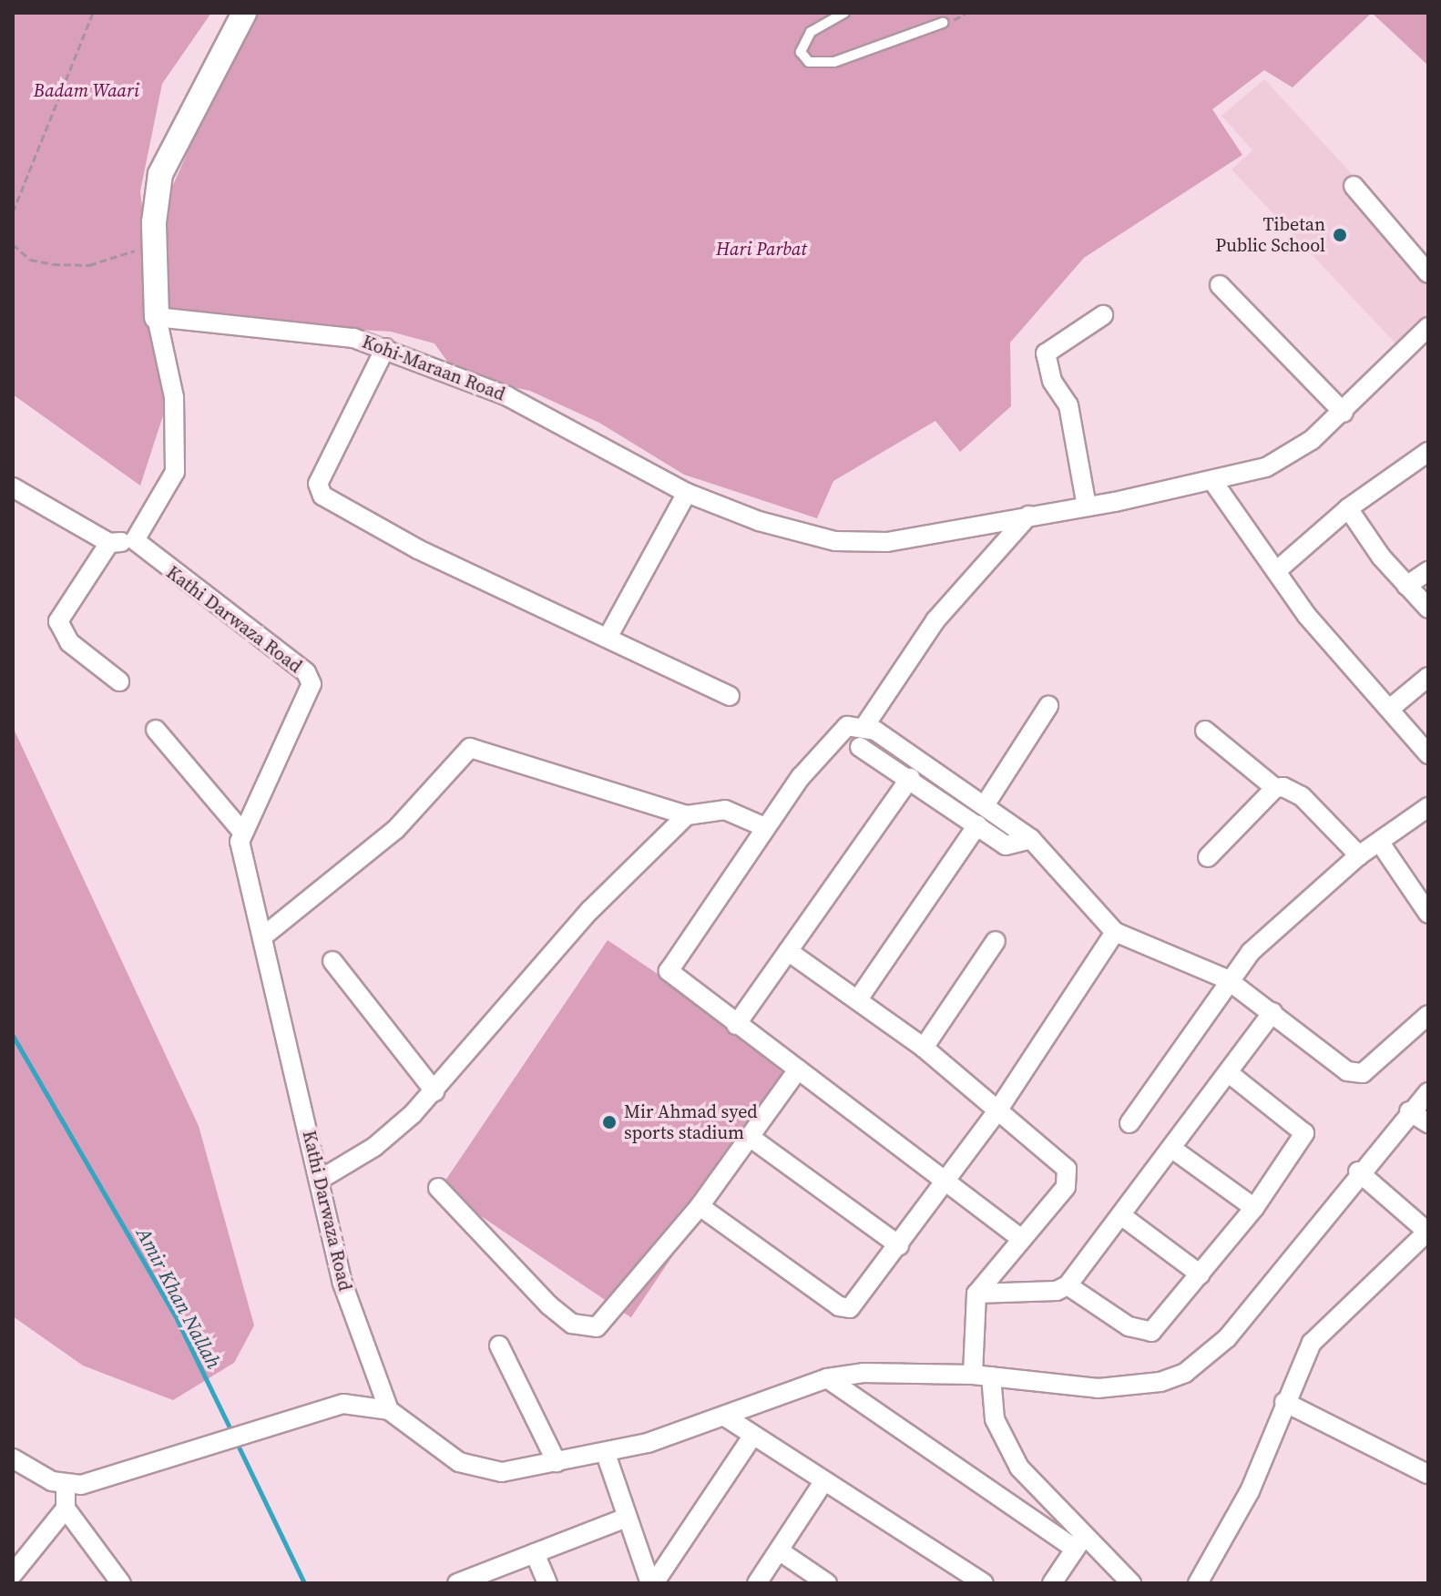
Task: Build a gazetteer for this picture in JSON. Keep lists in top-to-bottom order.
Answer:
{
  "streets": {
    "street": ["Kohi-Maraan Road", "Kathi Darwaza Road"]
  },
  "water": ["Amir Khan Nallah"],
  "parks": ["Badam Waari", "Hari Parbat"],
  "places": ["Tibetan Public School", "Mir Ahmad syed sports stadium"]
}
